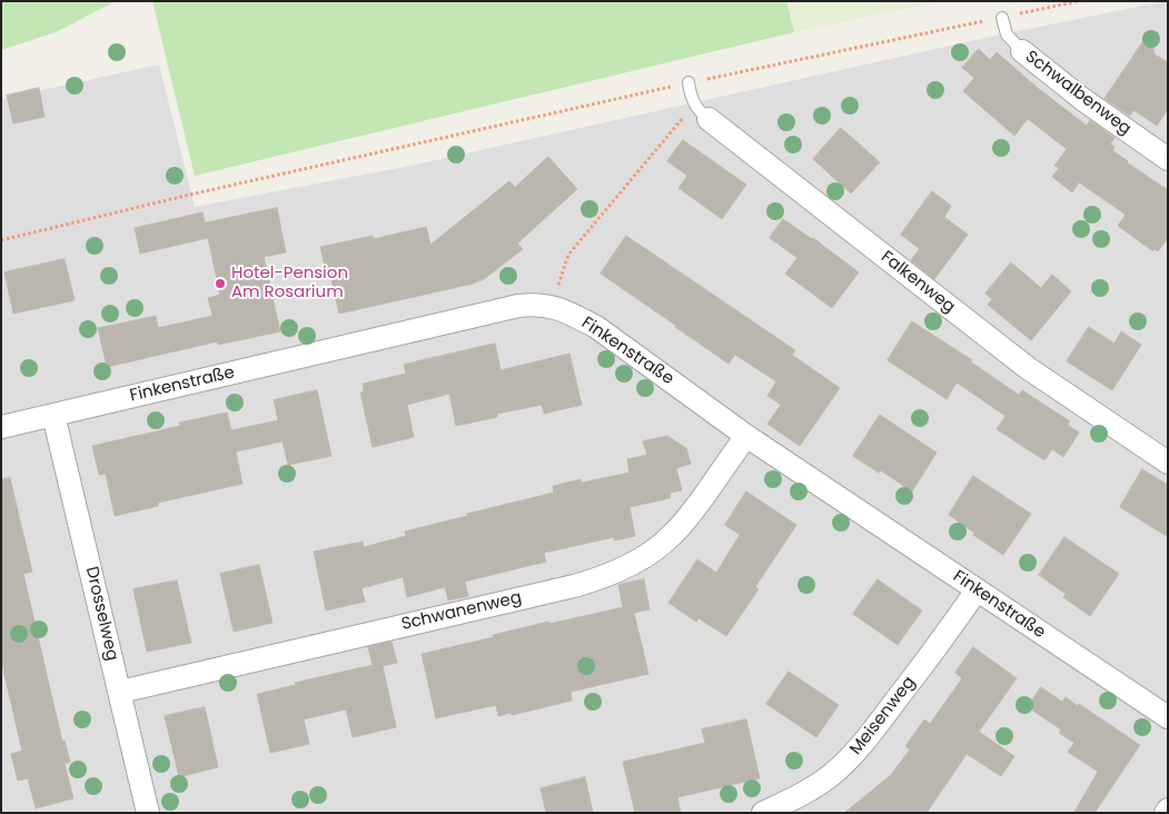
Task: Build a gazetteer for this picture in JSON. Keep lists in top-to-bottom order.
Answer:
{
  "streets": {
    "street": [
      "Schwalbenweg",
      "Falkenweg",
      "Finkenstraße",
      "Schwanenweg",
      "Drosselweg",
      "Meisenweg"
    ]
  },
  "crossings": [
    ["Finkenstraße", "Schwanenweg"],
    ["Finkenstraße", "Drosselweg"],
    ["Finkenstraße", "Meisenweg"],
    ["Schwanenweg", "Drosselweg"]
  ],
  "places": ["Hotel-Pension Am Rosarium"]
}
